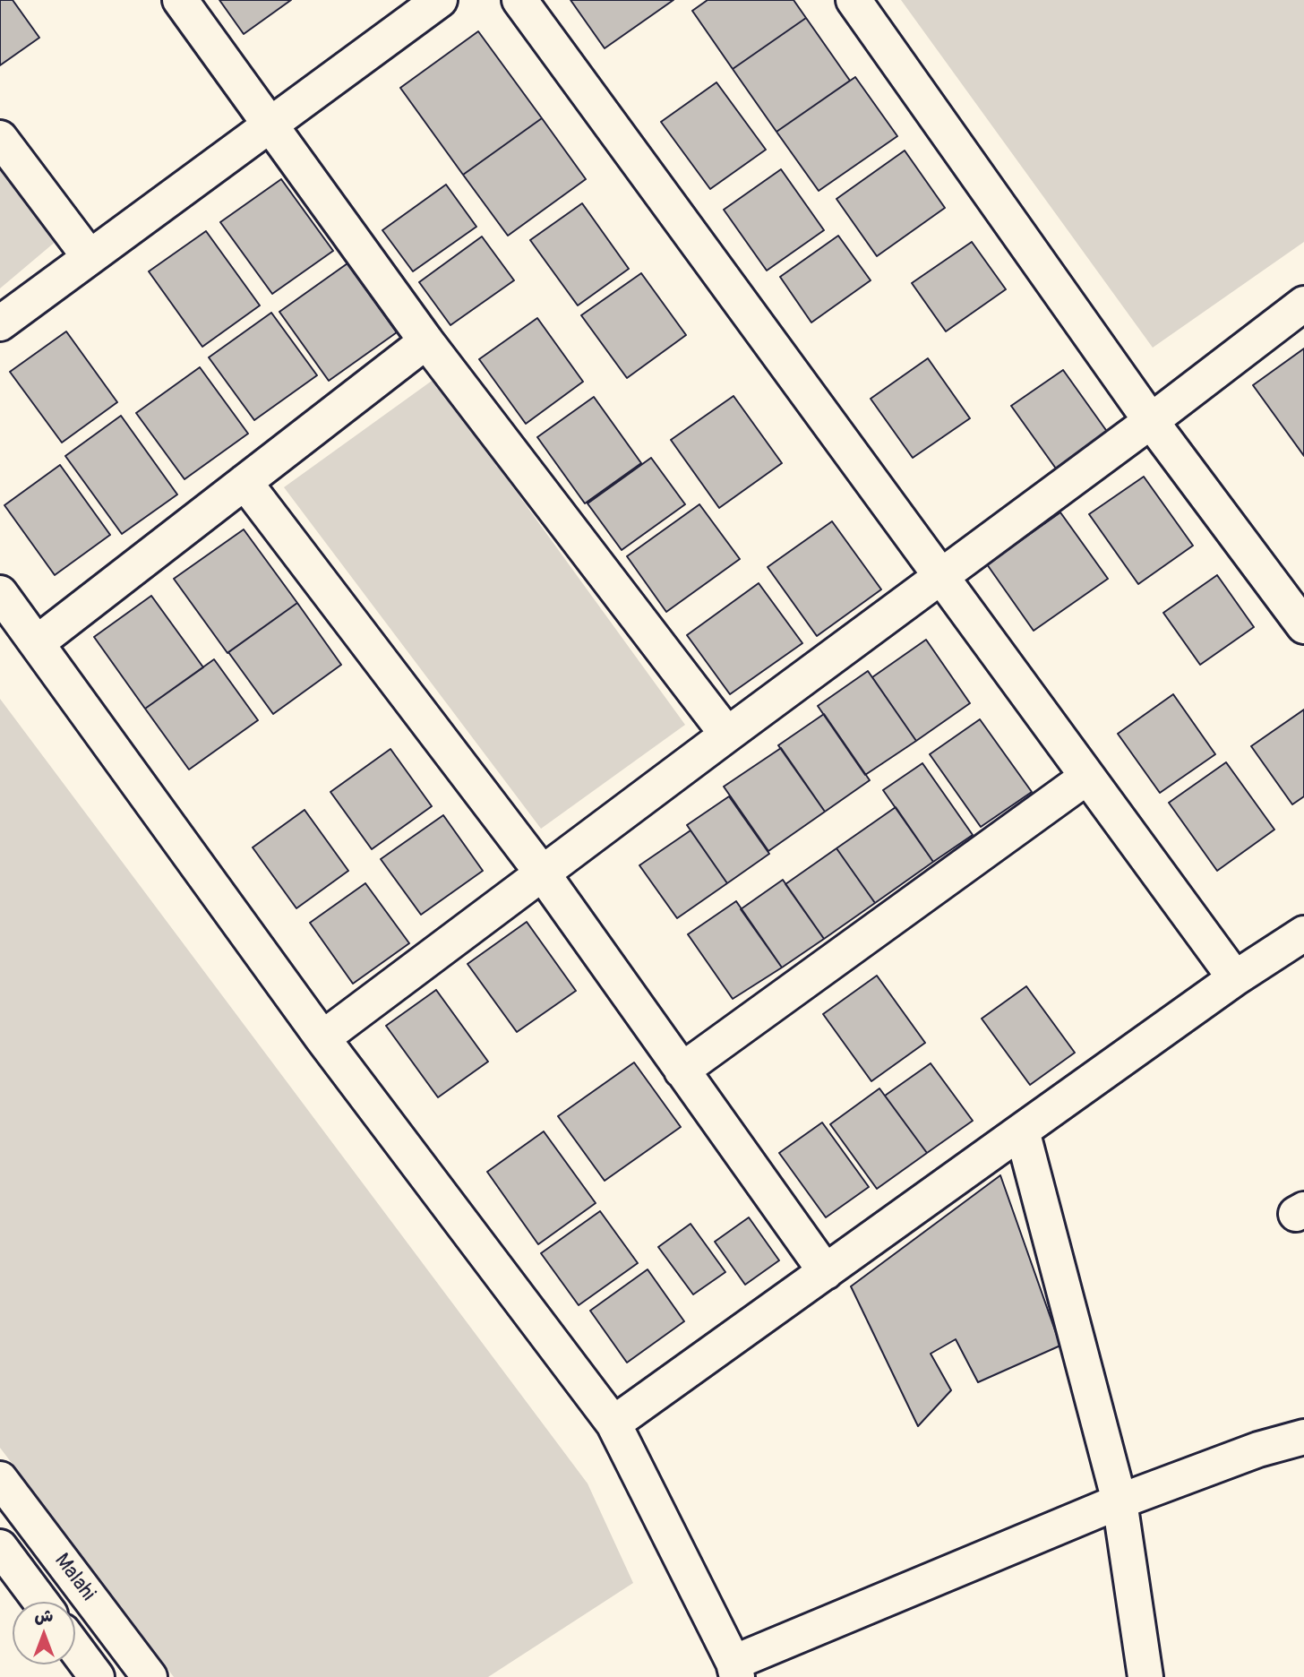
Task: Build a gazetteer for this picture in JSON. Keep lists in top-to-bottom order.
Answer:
{
  "streets": {
    "street": ["Malahi"]
  },
  "north": "top"
}
